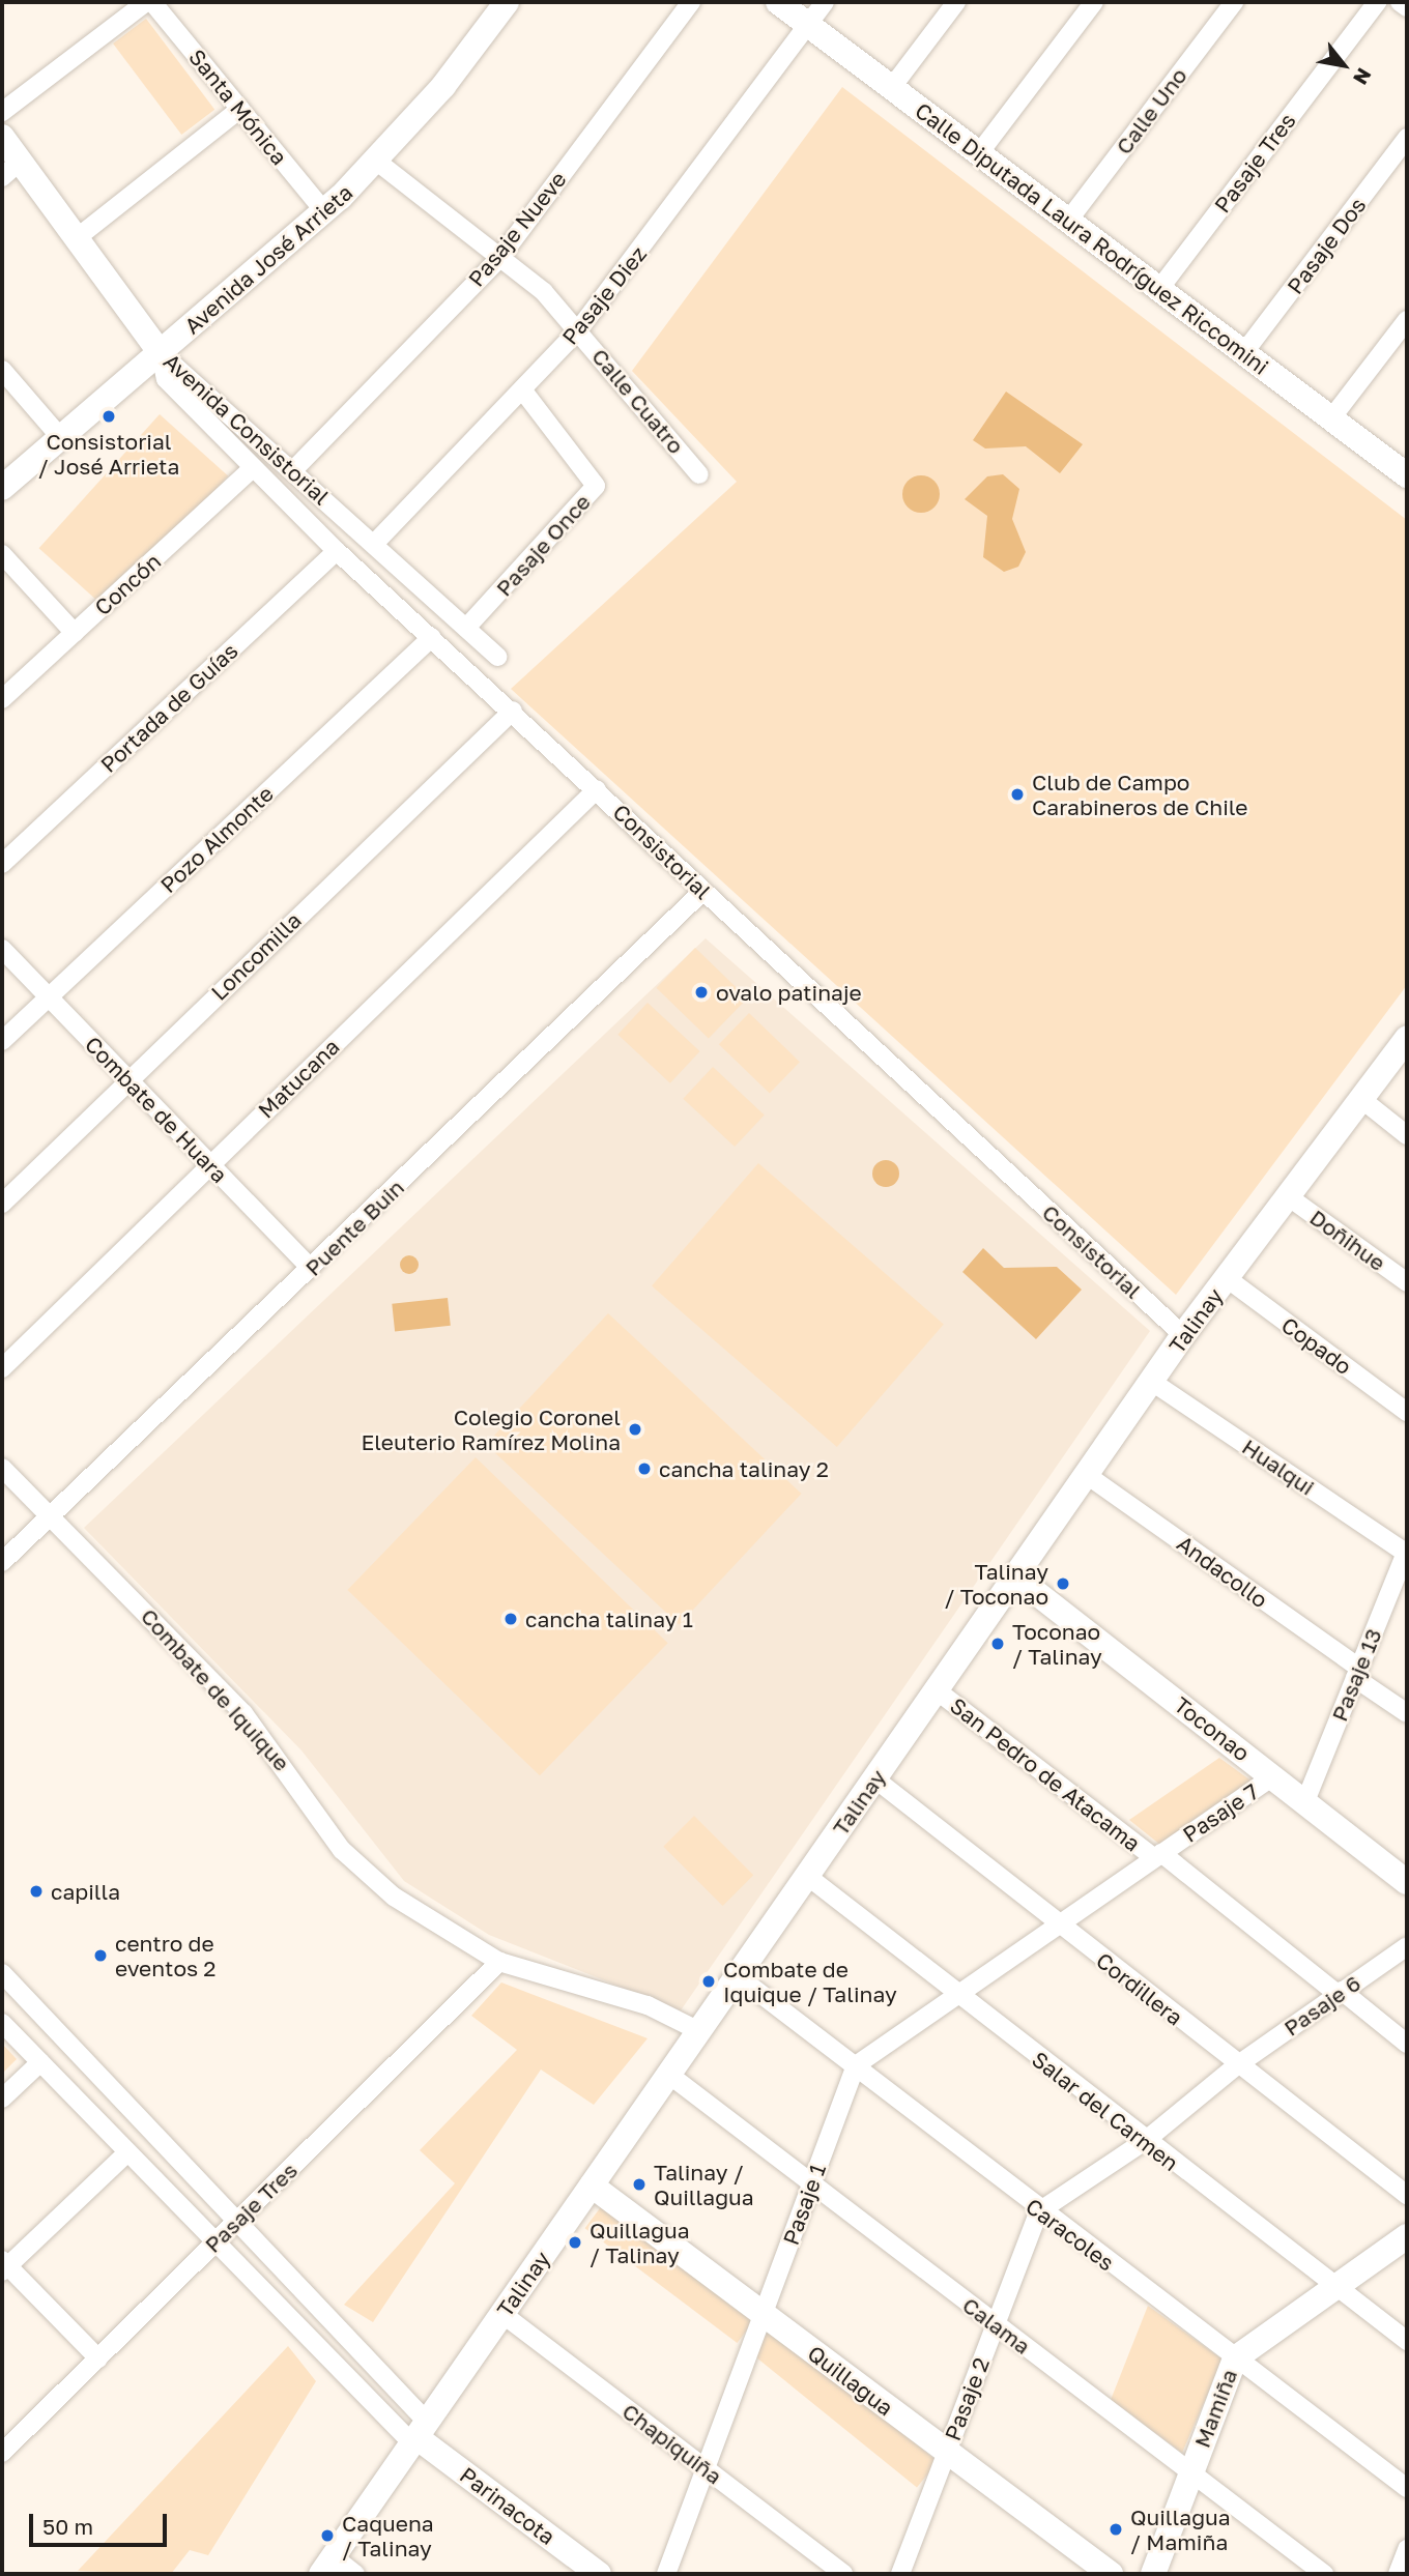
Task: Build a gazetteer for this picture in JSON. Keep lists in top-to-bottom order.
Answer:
{
  "streets": {
    "street": [
      "Santa Mónica",
      "Calle Uno",
      "Pasaje Tres",
      "Pasaje Nueve",
      "Calle Diputada Laura Rodríguez Riccomini",
      "Pasaje Dos",
      "Avenida José Arrieta",
      "Pasaje Diez",
      "Calle Cuatro",
      "Avenida Consistorial",
      "Pasaje Once",
      "Concón",
      "Portada de Guías",
      "Pozo Almonte",
      "Consistorial",
      "Loncomilla",
      "Matucana",
      "Combate de Huara",
      "Puente Buin",
      "Doñihue",
      "Talinay",
      "Copado",
      "Hualqui",
      "Andacollo",
      "Pasaje 13",
      "Combate de Iquique",
      "Toconao",
      "San Pedro de Atacama",
      "Pasaje 7",
      "Cordillera",
      "Pasaje 6",
      "Salar del Carmen",
      "Pasaje 1",
      "Caracoles",
      "Calama",
      "Quillagua",
      "Pasaje 2",
      "Mamiña",
      "Chapiquiña",
      "Parinacota"
    ]
  },
  "crossings": [
    ["Santa Mónica", "Avenida José Arrieta"],
    ["Calle Uno", "Calle Diputada Laura Rodríguez Riccomini"],
    ["Pasaje Tres", "Calle Diputada Laura Rodríguez Riccomini"],
    ["Pasaje Tres", "Combate de Iquique"],
    ["Pasaje Nueve", "Calle Cuatro"],
    ["Pasaje Nueve", "Avenida Consistorial"],
    ["Calle Diputada Laura Rodríguez Riccomini", "Pasaje Dos"],
    ["Calle Diputada Laura Rodríguez Riccomini", "Pasaje Diez"],
    ["Avenida José Arrieta", "Calle Cuatro"],
    ["Avenida José Arrieta", "Avenida Consistorial"],
    ["Avenida José Arrieta", "Consistorial"],
    ["Pasaje Diez", "Calle Cuatro"],
    ["Pasaje Diez", "Avenida Consistorial"],
    ["Pasaje Diez", "Pasaje Once"],
    ["Avenida Consistorial", "Pasaje Once"],
    ["Avenida Consistorial", "Consistorial"],
    ["Concón", "Consistorial"],
    ["Portada de Guías", "Consistorial"],
    ["Pozo Almonte", "Consistorial"],
    ["Pozo Almonte", "Combate de Huara"],
    ["Consistorial", "Loncomilla"],
    ["Consistorial", "Matucana"],
    ["Consistorial", "Puente Buin"],
    ["Consistorial", "Talinay"],
    ["Loncomilla", "Combate de Huara"],
    ["Matucana", "Combate de Huara"],
    ["Combate de Huara", "Puente Buin"],
    ["Puente Buin", "Combate de Iquique"],
    ["Doñihue", "Talinay"],
    ["Talinay", "Copado"],
    ["Talinay", "Hualqui"],
    ["Talinay", "Andacollo"],
    ["Talinay", "Combate de Iquique"],
    ["Talinay", "Toconao"],
    ["Talinay", "San Pedro de Atacama"],
    ["Talinay", "Cordillera"],
    ["Talinay", "Salar del Carmen"],
    ["Talinay", "Caracoles"],
    ["Talinay", "Calama"],
    ["Talinay", "Quillagua"],
    ["Talinay", "Chapiquiña"],
    ["Talinay", "Parinacota"],
    ["Hualqui", "Pasaje 13"],
    ["Andacollo", "Pasaje 13"],
    ["Pasaje 13", "Toconao"],
    ["Toconao", "Pasaje 7"],
    ["San Pedro de Atacama", "Pasaje 7"],
    ["San Pedro de Atacama", "Pasaje 6"],
    ["Pasaje 7", "Cordillera"],
    ["Cordillera", "Pasaje 6"],
    ["Salar del Carmen", "Mamiña"],
    ["Pasaje 1", "Caracoles"],
    ["Pasaje 1", "Calama"],
    ["Pasaje 1", "Quillagua"],
    ["Pasaje 1", "Chapiquiña"],
    ["Caracoles", "Pasaje 2"],
    ["Caracoles", "Mamiña"],
    ["Calama", "Pasaje 2"],
    ["Calama", "Mamiña"],
    ["Quillagua", "Pasaje 2"]
  ],
  "places": [
    "Consistorial / José Arrieta",
    "Club de Campo Carabineros de Chile",
    "ovalo patinaje",
    "Colegio Coronel Eleuterio Ramírez Molina",
    "cancha talinay 2",
    "Talinay / Toconao",
    "cancha talinay 1",
    "Toconao / Talinay",
    "capilla",
    "centro de eventos 2",
    "Combate de Iquique / Talinay",
    "Talinay / Quillagua",
    "Quillagua / Talinay",
    "Quillagua / Mamiña",
    "Caquena / Talinay"
  ],
  "scale_bar": "50 m",
  "north": "bottom right"
}
